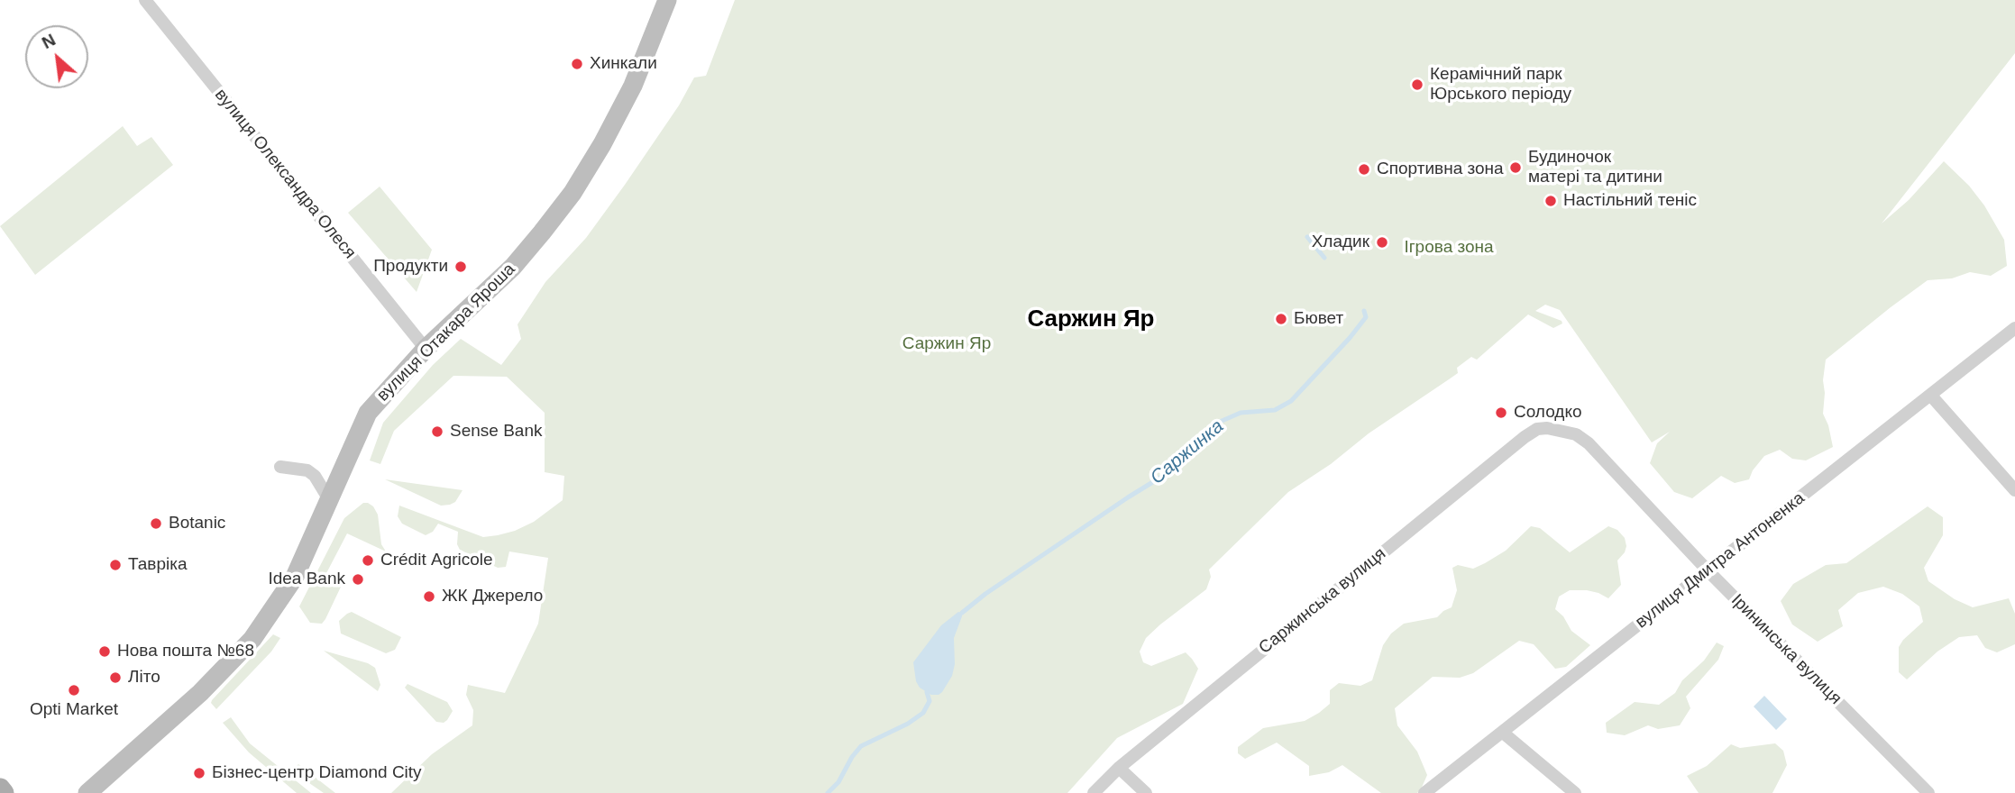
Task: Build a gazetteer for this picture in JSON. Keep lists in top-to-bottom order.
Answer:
{
  "streets": {
    "street": [
      "вулиця Олександра Олеся",
      "вулиця Отакара Яроша",
      "вулиця Дмитра Антоненка",
      "Саржинська вулиця",
      "Ірининська вулиця"
    ]
  },
  "crossings": [
    ["вулиця Олександра Олеся", "вулиця Отакара Яроша"],
    ["вулиця Дмитра Антоненка", "Ірининська вулиця"],
    ["Саржинська вулиця", "Ірининська вулиця"]
  ],
  "districts": ["Саржин Яр"],
  "water": ["Саржинка"],
  "parks": ["Ігрова зона", "Саржин Яр"],
  "places": [
    "Хинкали",
    "Керамічний парк Юрського періоду",
    "Будиночок матері та дитини",
    "Спортивна зона",
    "Настільний теніс",
    "Хладик",
    "Продукти",
    "Бювет",
    "Солодко",
    "Sense Bank",
    "Botanic",
    "Crédit Agricole",
    "Тавріка",
    "Idea Bank",
    "ЖК Джерело",
    "Нова пошта №68",
    "Літо",
    "Opti Market",
    "Бізнес-центр Diamond City"
  ],
  "north": "top left"
}
